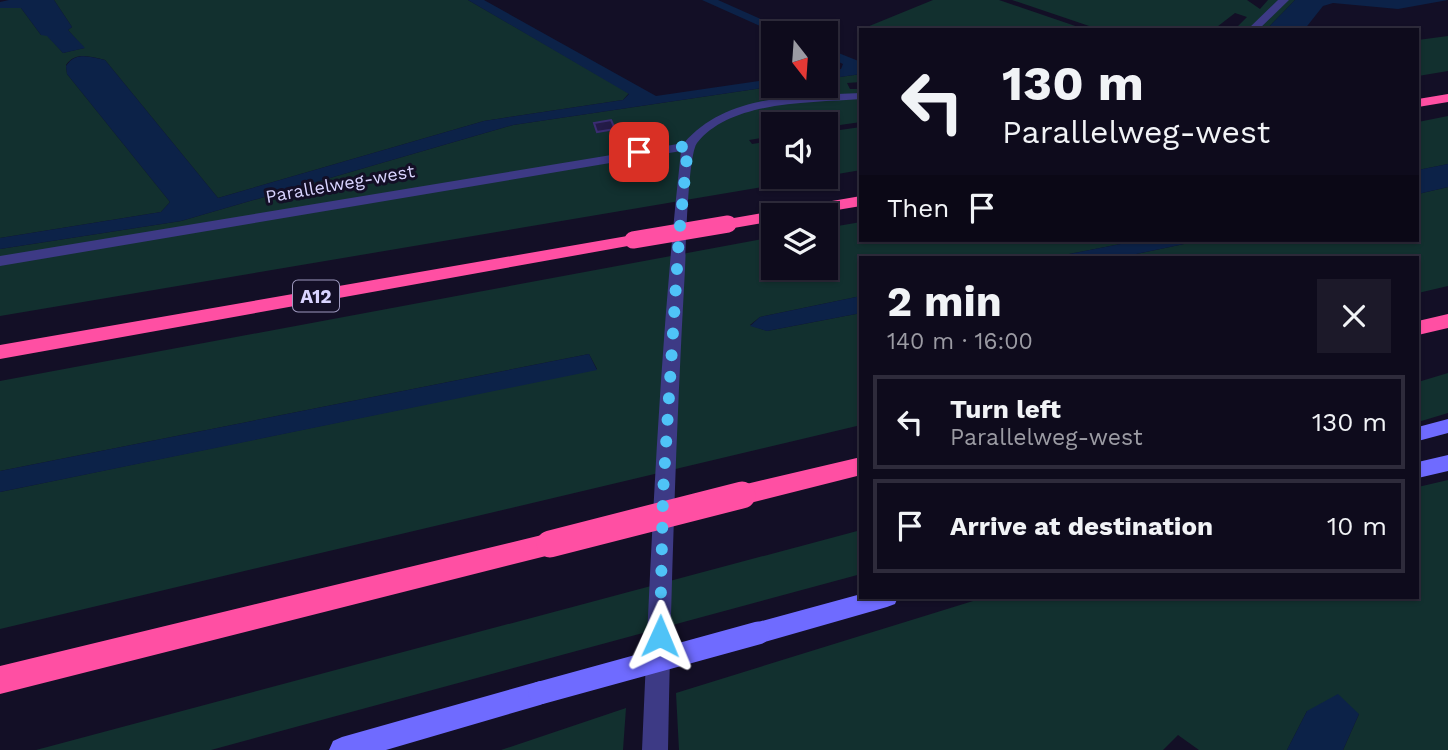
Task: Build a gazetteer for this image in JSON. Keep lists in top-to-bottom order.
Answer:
{
  "streets": {
    "highway": ["A12"],
    "street": ["Parallelweg-west"]
  },
  "north": "bottom",
  "page": {
    "turn": ["130 m", "Parallelweg-west"],
    "then": "Then",
    "heading": ["2 min", "140 m · 16:00"],
    "list": [
      {
        "name": "Turn left",
        "note": "Parallelweg-west",
        "value": "130 m"
      },
      {
        "name": "Arrive at destination",
        "value": "10 m"
      }
    ]
  }
}
